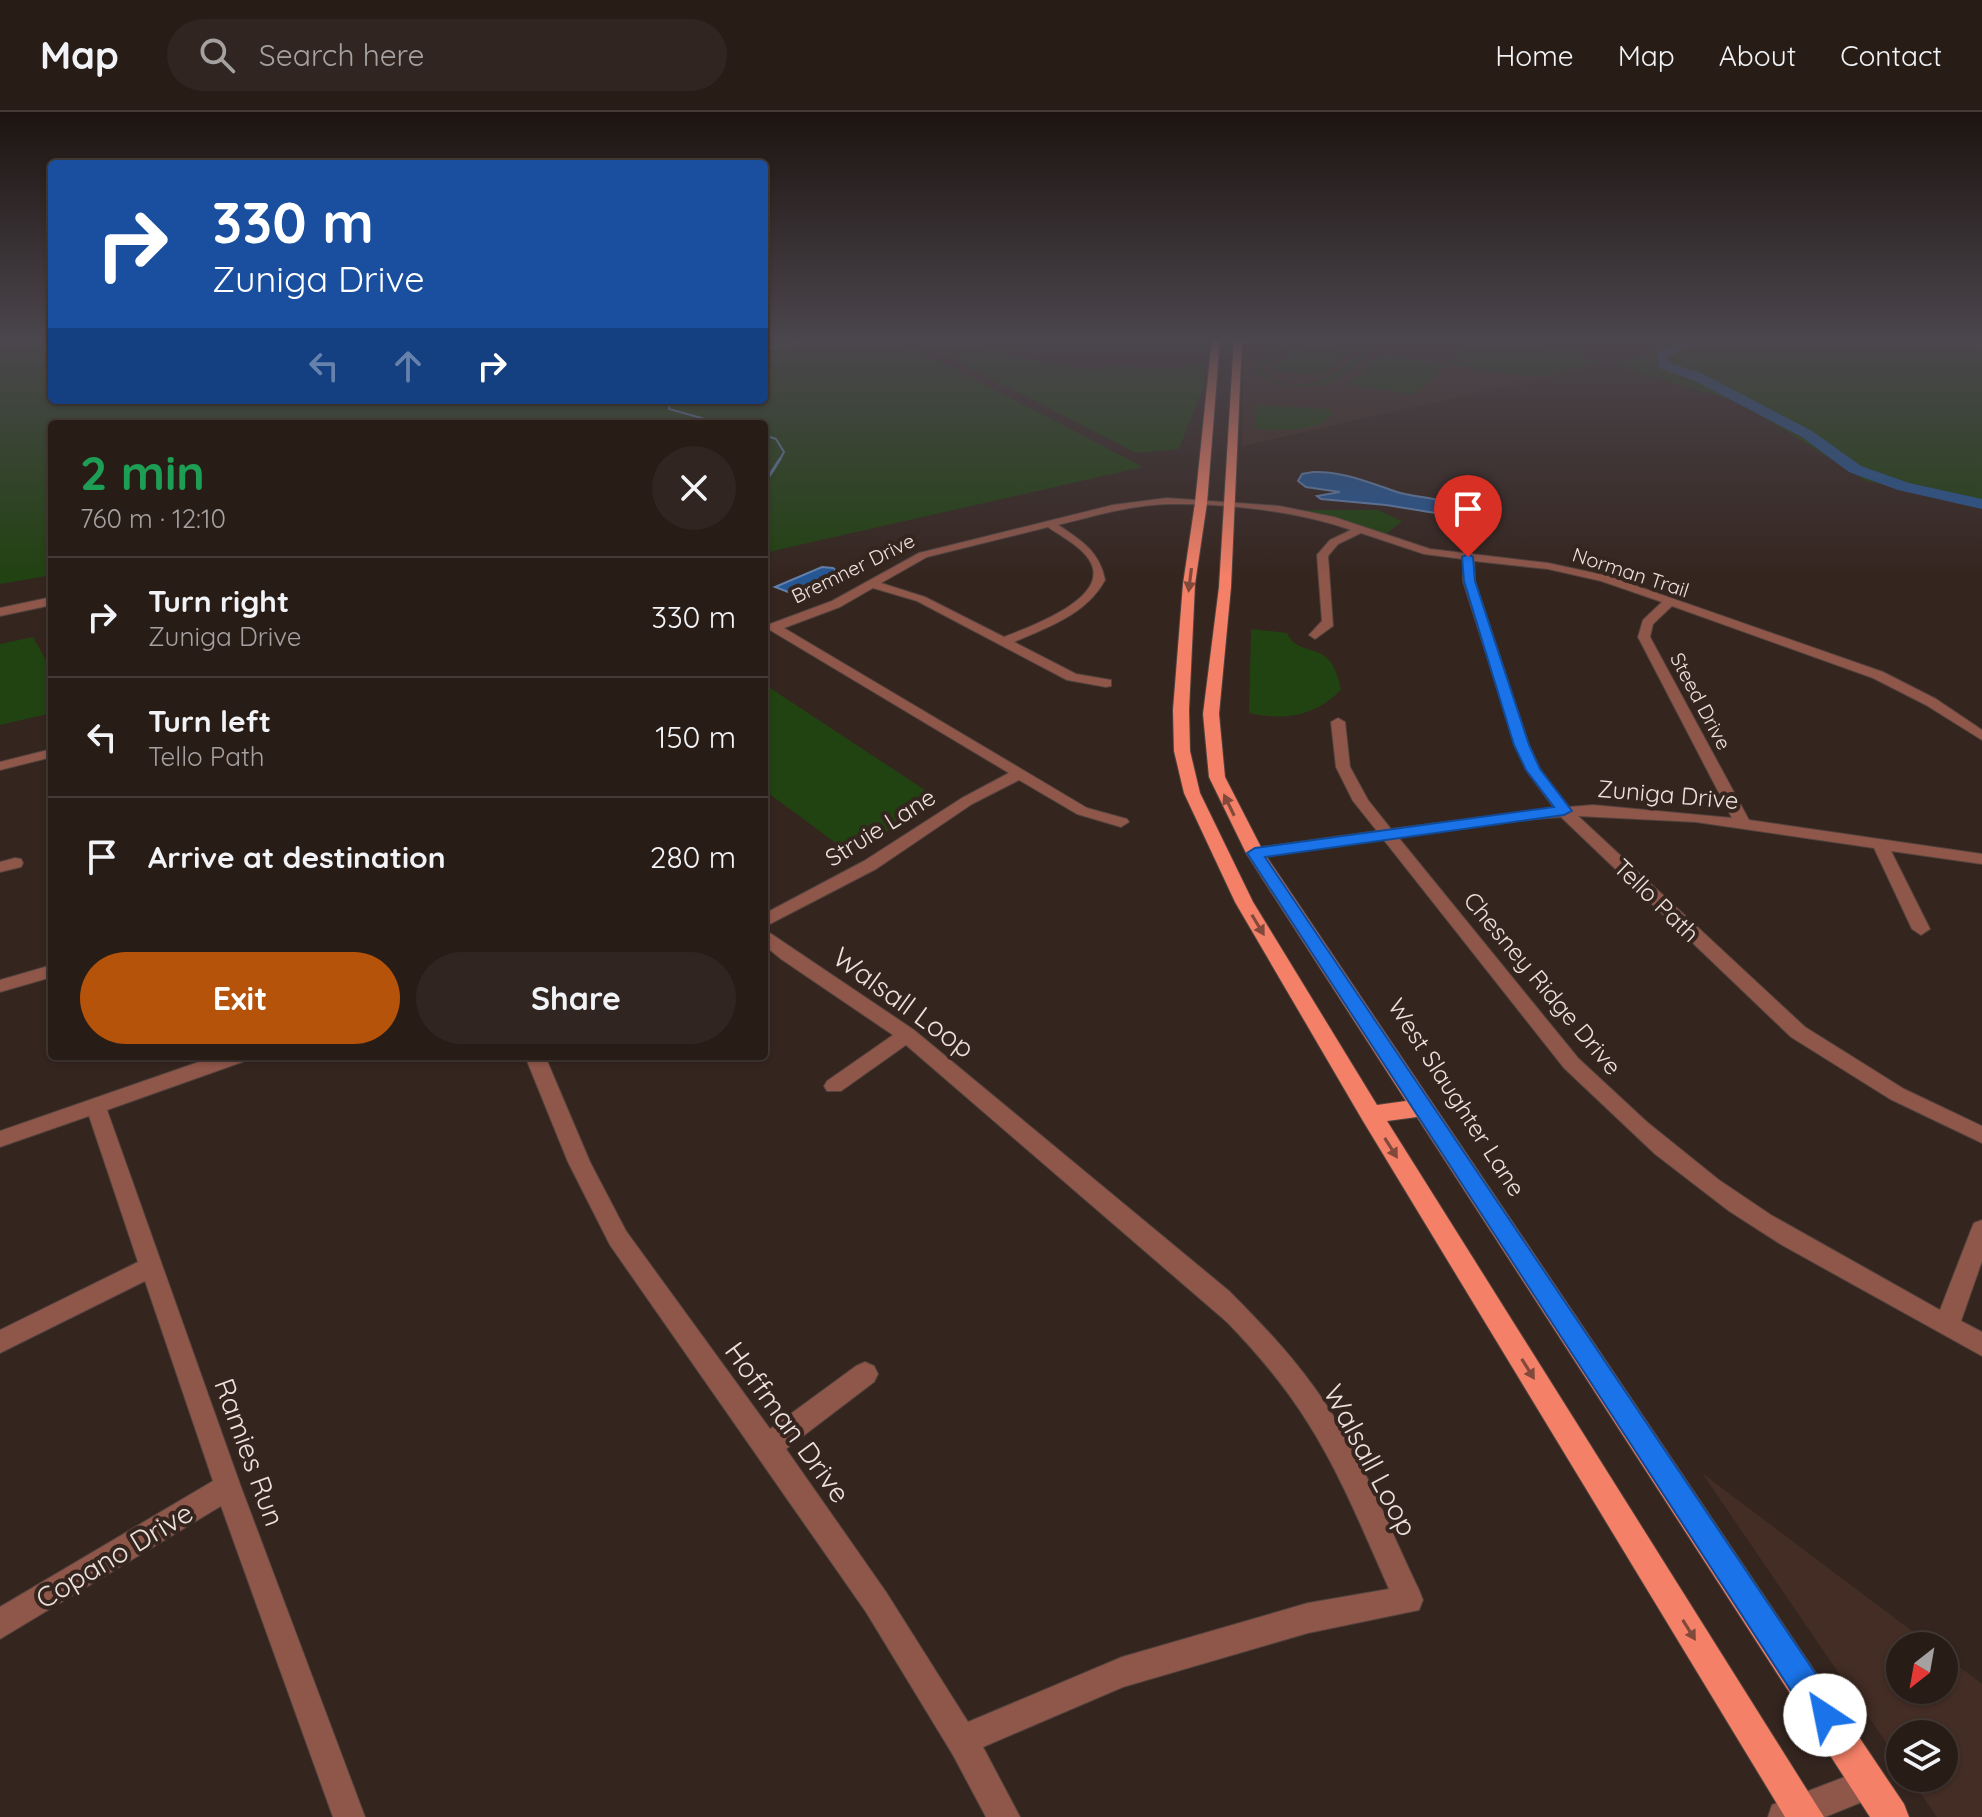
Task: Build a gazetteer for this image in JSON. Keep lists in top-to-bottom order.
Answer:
{
  "streets": {
    "main road": ["West Slaughter Lane"],
    "street": [
      "Bremner Drive",
      "Norman Trail",
      "Steed Drive",
      "Zuniga Drive",
      "Struie Lane",
      "Tello Path",
      "Chesney Ridge Drive",
      "Walsall Loop",
      "Hoffman Drive",
      "Ramies Run",
      "Copano Drive"
    ]
  },
  "crossings": [
    ["Bremner Drive", "Norman Trail"],
    ["Bremner Drive", "Struie Lane"],
    ["Norman Trail", "Steed Drive"],
    ["Norman Trail", "Tello Path"],
    ["Norman Trail", "West Slaughter Lane"],
    ["Steed Drive", "Zuniga Drive"],
    ["Zuniga Drive", "Tello Path"],
    ["Zuniga Drive", "Chesney Ridge Drive"],
    ["Zuniga Drive", "West Slaughter Lane"],
    ["Walsall Loop", "Hoffman Drive"],
    ["Ramies Run", "Copano Drive"]
  ],
  "north": "bottom left",
  "page": {
    "header": "Map",
    "search": "Search here",
    "nav": [
      "Home",
      "Map",
      "About",
      "Contact"
    ],
    "turn": ["330 m", "Zuniga Drive"],
    "heading": ["2 min", "760 m · 12:10"],
    "list": [
      {
        "name": "Turn right",
        "note": "Zuniga Drive",
        "value": "330 m"
      },
      {
        "name": "Turn left",
        "note": "Tello Path",
        "value": "150 m"
      },
      {
        "name": "Arrive at destination",
        "value": "280 m"
      }
    ],
    "buttons": ["Exit", "Share"]
  }
}
